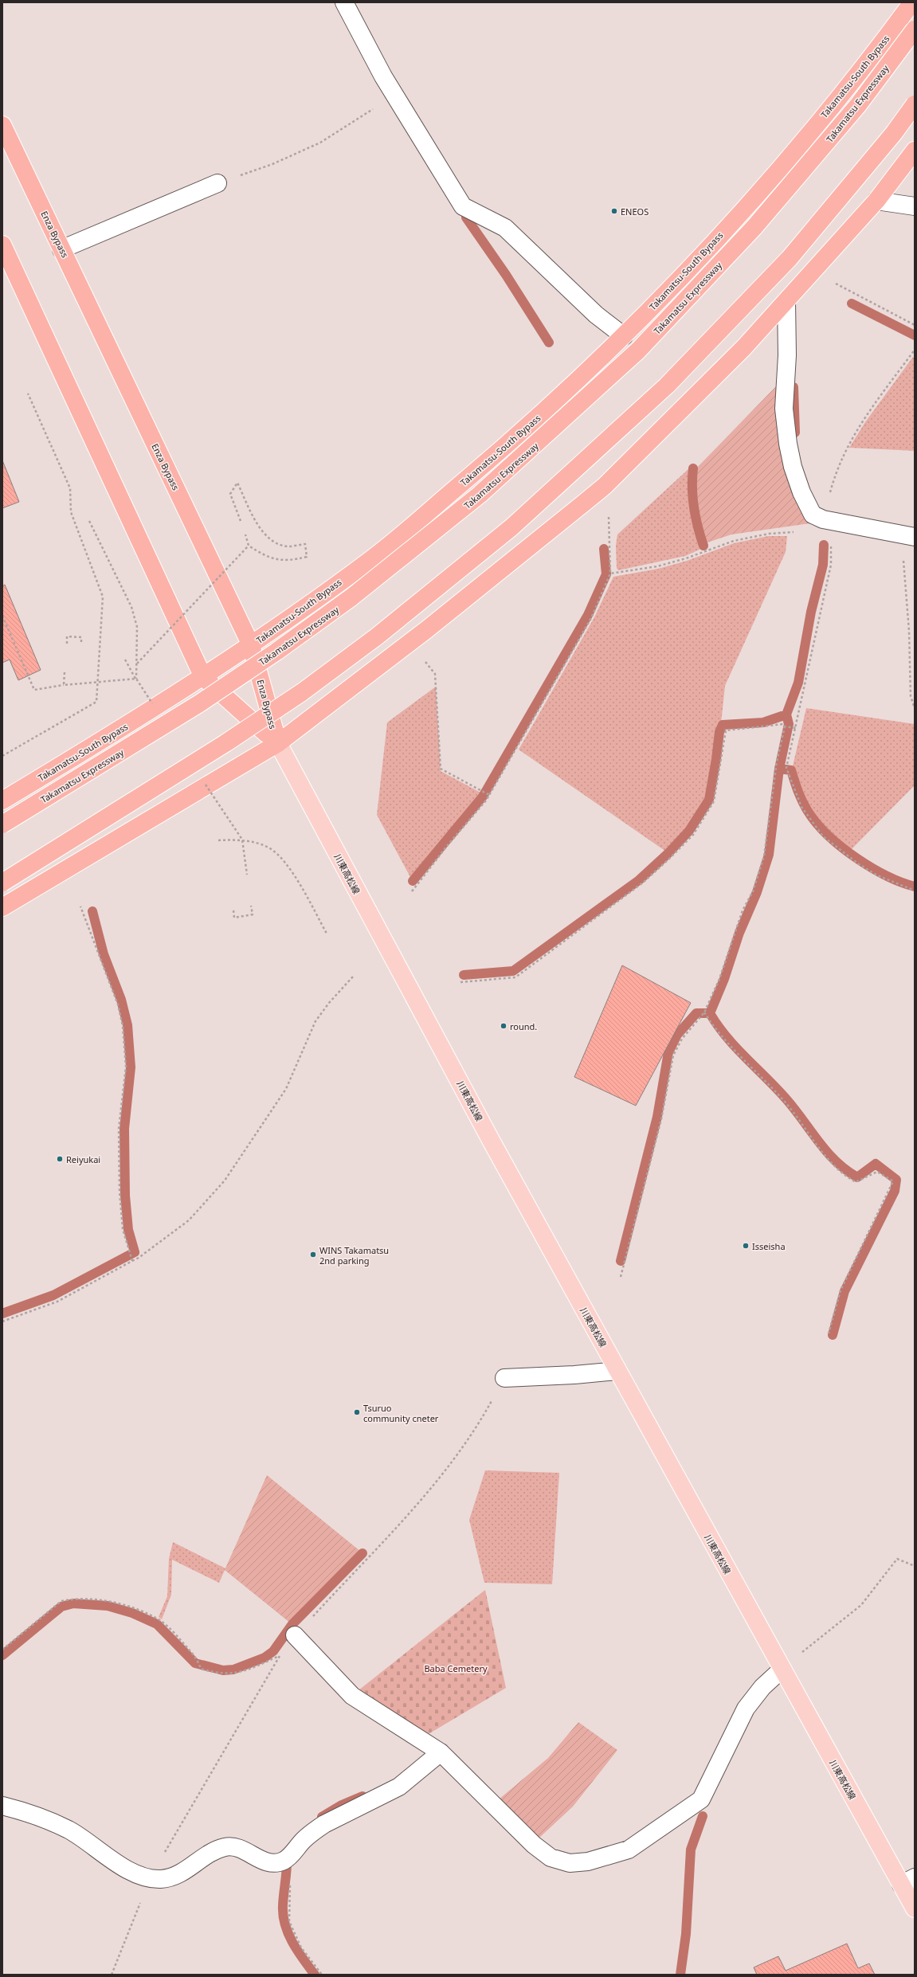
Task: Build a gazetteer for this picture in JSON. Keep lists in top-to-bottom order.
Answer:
{
  "streets": {
    "highway": ["Takamatsu-South Bypass", "Takamatsu Expressway", "Enza Bypass"],
    "main road": ["川東高松線"]
  },
  "crossings": [
    ["Takamatsu-South Bypass", "Enza Bypass"],
    ["Enza Bypass", "川東高松線"]
  ],
  "parks": ["Baba Cemetery"],
  "places": [
    "ENEOS",
    "round.",
    "Reiyukai",
    "Isseisha",
    "WINS Takamatsu 2nd parking",
    "Tsuruo community cneter"
  ]
}
